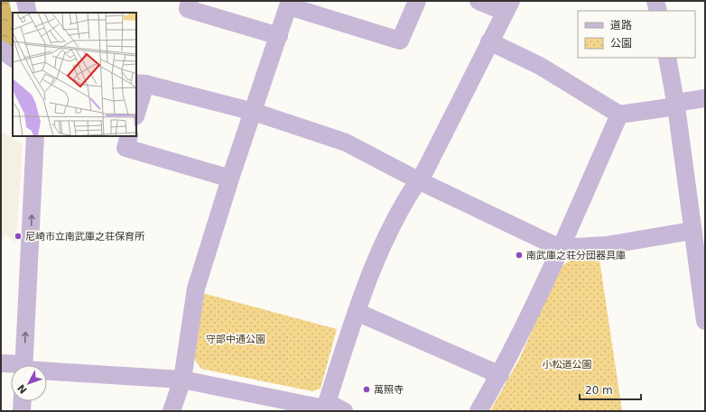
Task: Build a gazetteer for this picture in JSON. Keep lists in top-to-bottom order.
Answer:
{
  "parks": ["守部中通公園", "小松道公園"],
  "places": ["尼崎市立南武庫之荘保育所", "南武庫之荘分団器具庫", "萬照寺"],
  "legend": ["道路", "公園"],
  "scale_bar": "20 m",
  "north": "bottom left"
}
